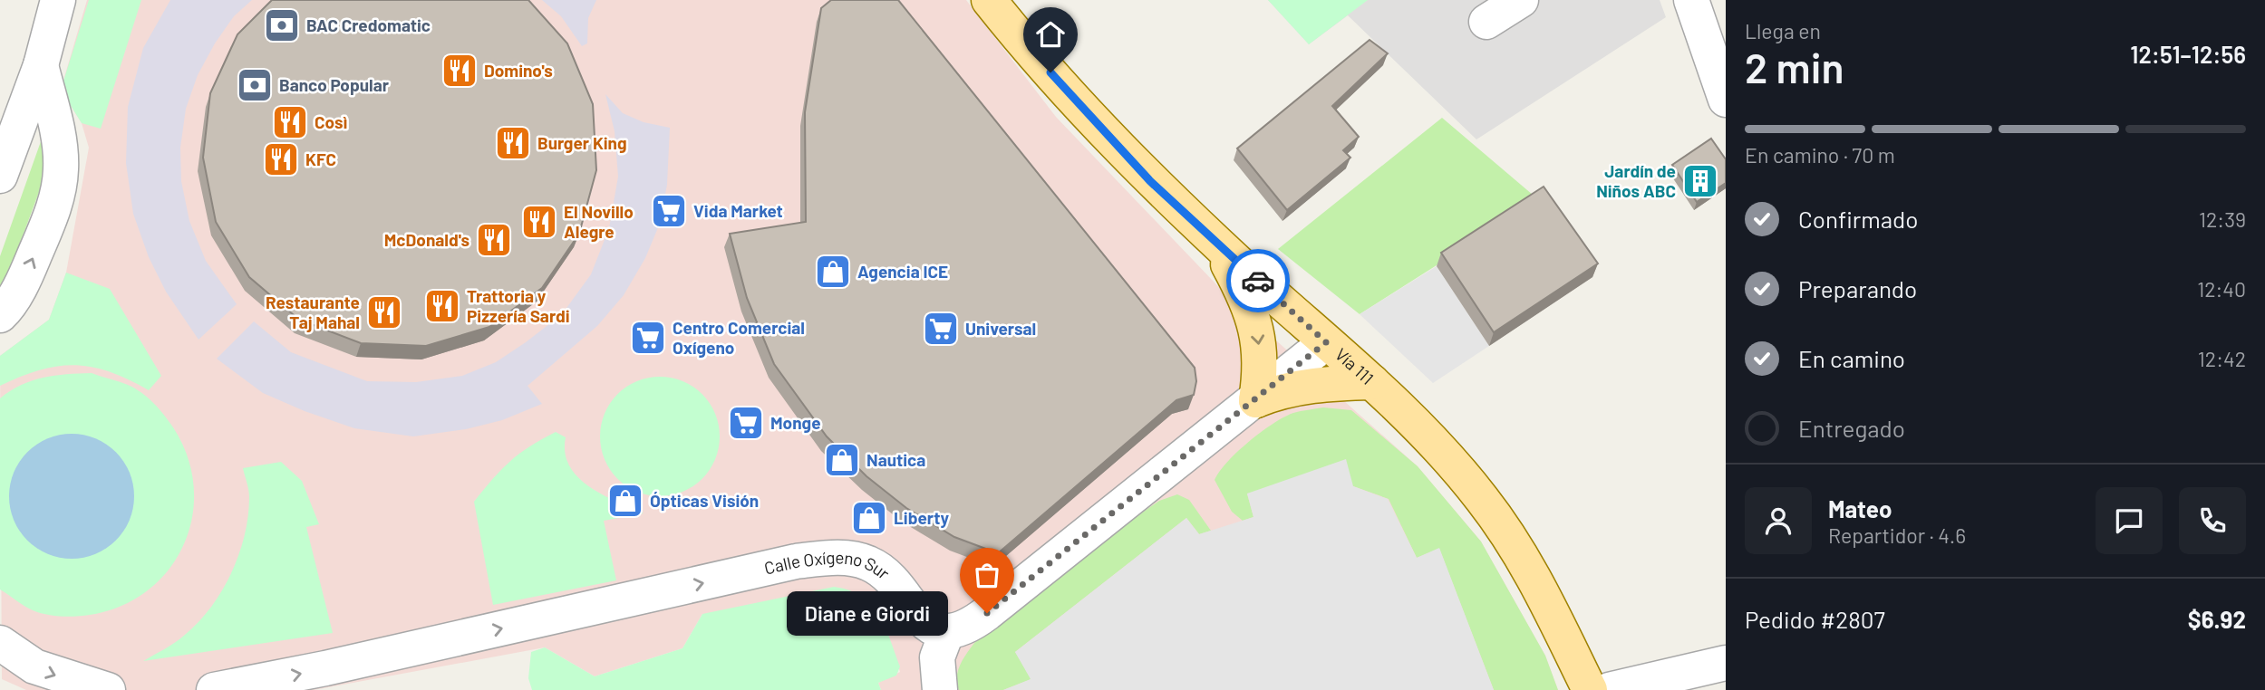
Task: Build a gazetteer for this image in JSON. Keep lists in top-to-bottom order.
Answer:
{
  "streets": {
    "main road": ["Vía 111"],
    "street": ["Calle Oxígeno Sur"]
  },
  "one_way": ["Calle Oxígeno Sur"],
  "places": {
    "bank": ["BAC Credomatic", "Banco Popular"],
    "restaurant": [
      "Domino's",
      "Così",
      "Burger King",
      "KFC",
      "El Novillo Alegre",
      "McDonald's",
      "Trattoria y Pizzería Sardi",
      "Restaurante Taj Mahal"
    ],
    "building": ["Jardín de Niños ABC"],
    "supermarket": [
      "Vida Market",
      "Universal",
      "Centro Comercial Oxígeno",
      "Monge"
    ],
    "shop": [
      "Agencia ICE",
      "Nautica",
      "Ópticas Visión",
      "Liberty"
    ],
    "other": ["Diane e Giordi"]
  },
  "page": {
    "heading": ["2 min", "Llega en", "12:51–12:56"],
    "panel": [
      "Mateo",
      "Repartidor · 4.6",
      "Pedido #2807",
      "$6.92"
    ],
    "bar": "En camino · 70 m",
    "list": [
      ["Confirmado", "12:39"],
      ["Preparando", "12:40"],
      ["En camino", "12:42"],
      "Entregado"
    ],
    "bubble": "Diane e Giordi"
  }
}
